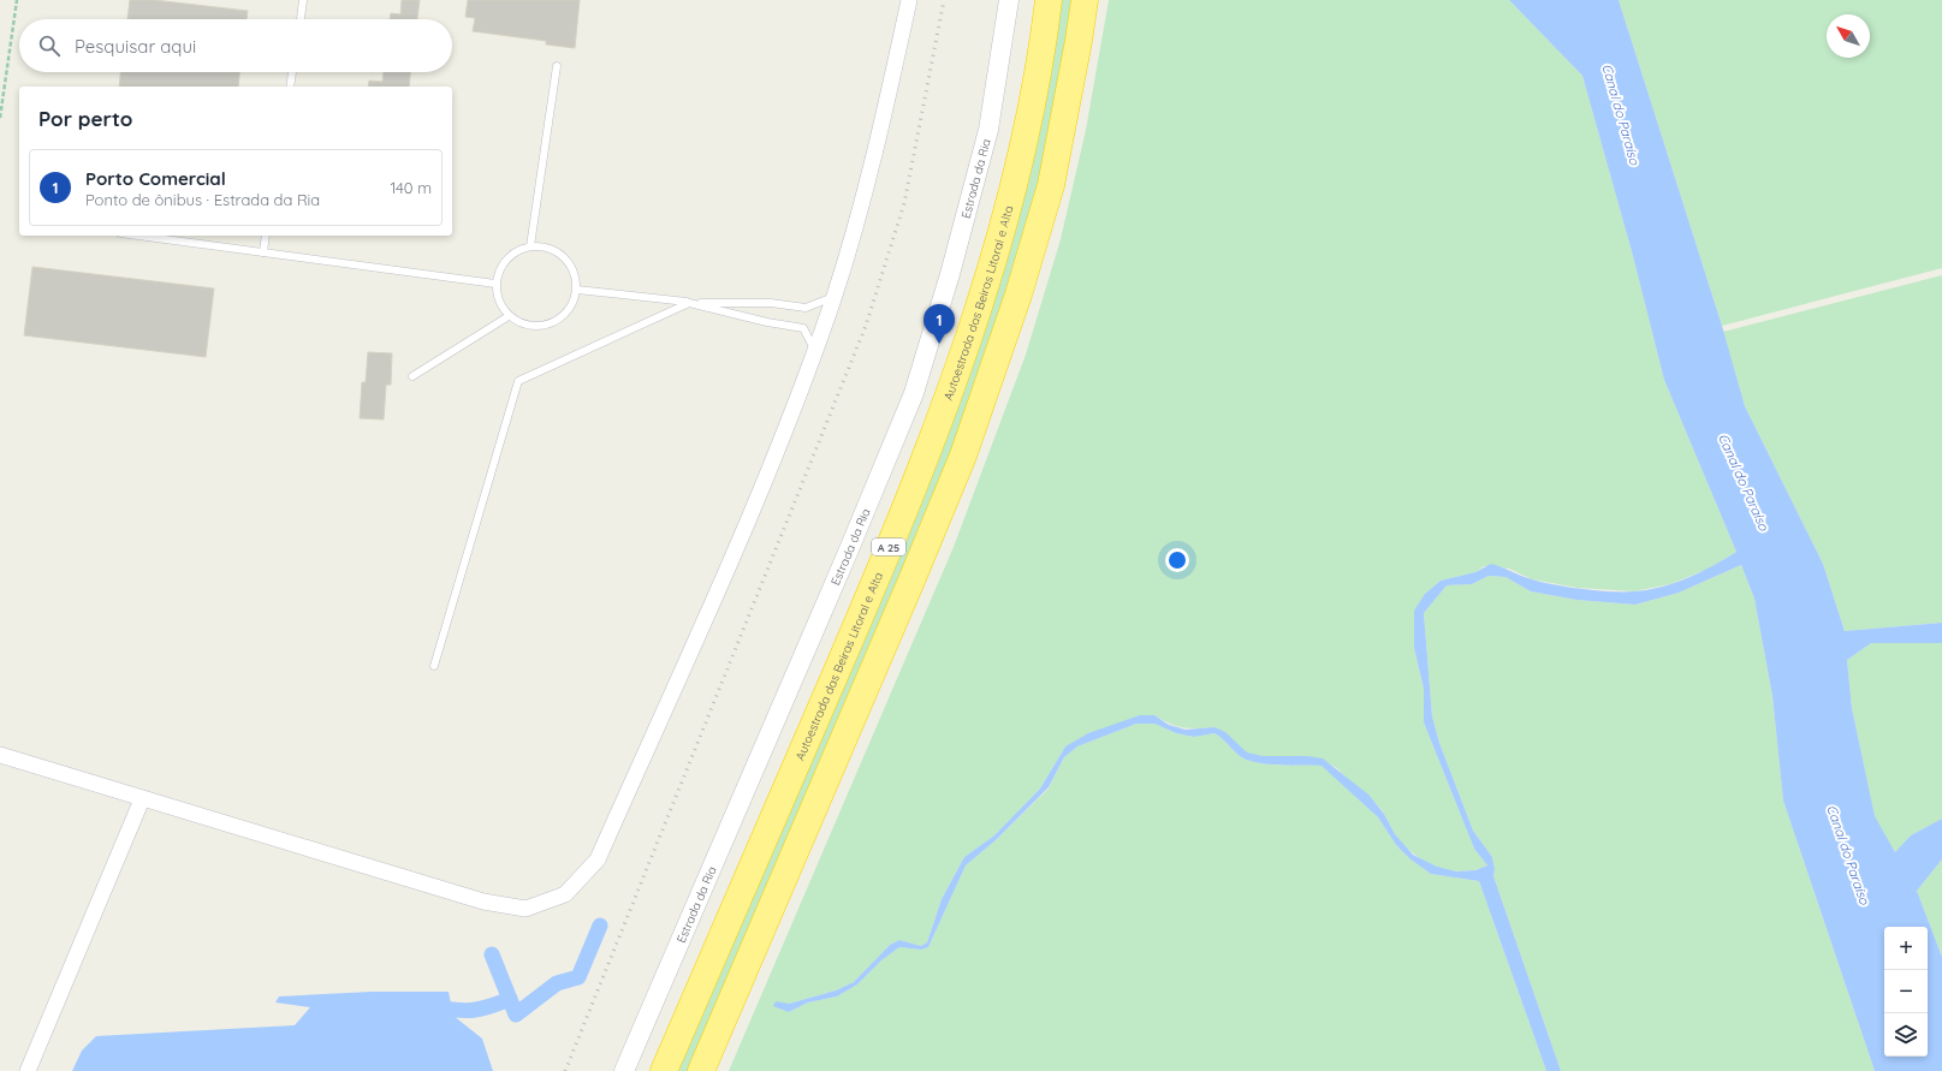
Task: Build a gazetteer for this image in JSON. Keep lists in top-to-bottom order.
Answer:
{
  "streets": {
    "highway": ["Autoestrada das Beiras Litoral e Alta", "A 25"],
    "street": ["Estrada da Ria"]
  },
  "water": ["Canal do Paraíso"],
  "north": "top left",
  "page": {
    "search": "Pesquisar aqui",
    "heading": "Por perto",
    "list": [
      {
        "mark": "1",
        "name": "Porto Comercial",
        "note": "Ponto de ônibus · Estrada da Ria",
        "value": "140 m"
      }
    ],
    "pins": "1",
    "map_buttons": ["+", "−"]
  }
}
